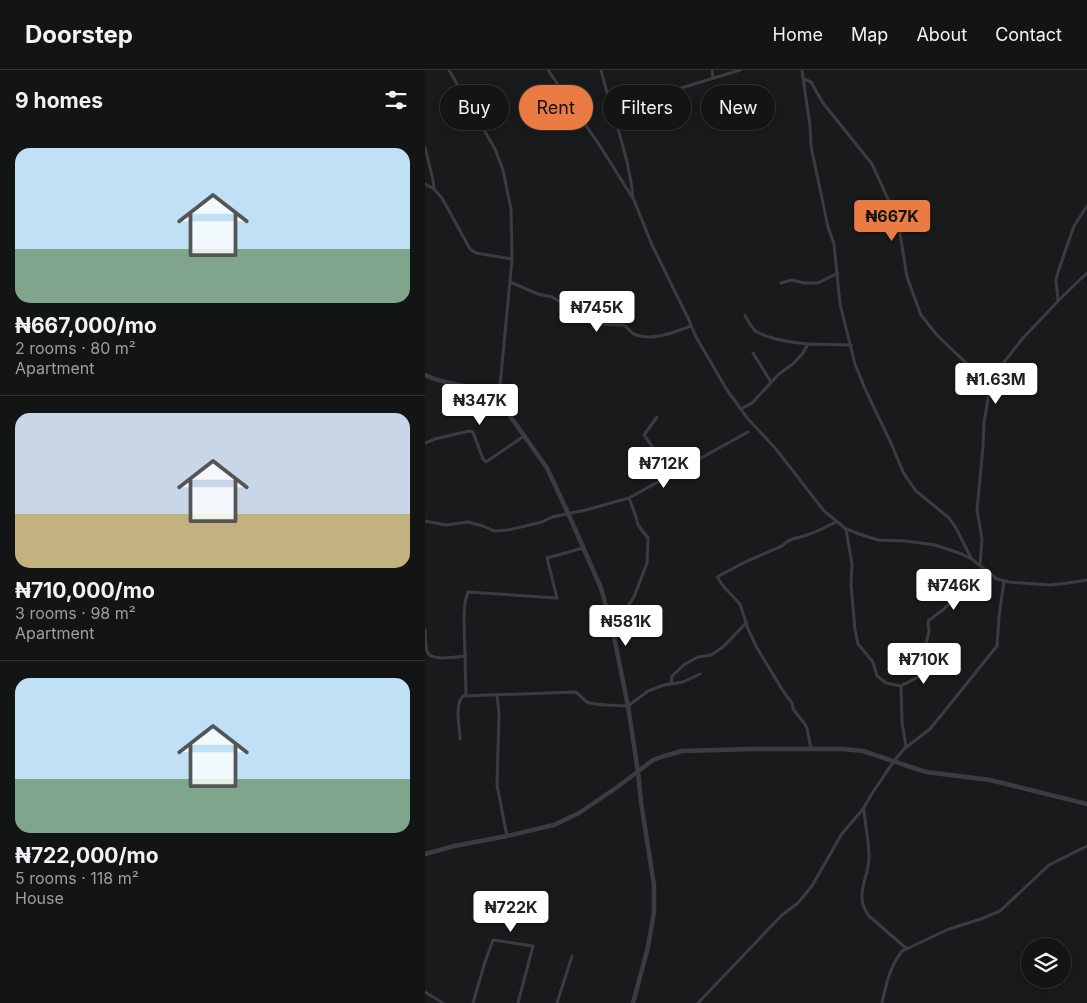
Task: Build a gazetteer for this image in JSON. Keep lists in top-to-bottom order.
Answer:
{
  "page": {
    "header": "Doorstep",
    "nav": [
      "Home",
      "Map",
      "About",
      "Contact"
    ],
    "heading": "9 homes",
    "chip": [
      "Buy",
      "Rent",
      "Filters",
      "New"
    ],
    "list": [
      {
        "name": "₦667,000/mo",
        "note": "2 rooms · 80 m² · Apartment"
      },
      {
        "name": "₦710,000/mo",
        "note": "3 rooms · 98 m² · Apartment"
      },
      {
        "name": "₦722,000/mo",
        "note": "5 rooms · 118 m² · House"
      }
    ],
    "price": [
      "₦667K",
      "₦745K",
      "₦1.63M",
      "₦347K",
      "₦712K",
      "₦746K",
      "₦581K",
      "₦710K",
      "₦722K"
    ]
  }
}
